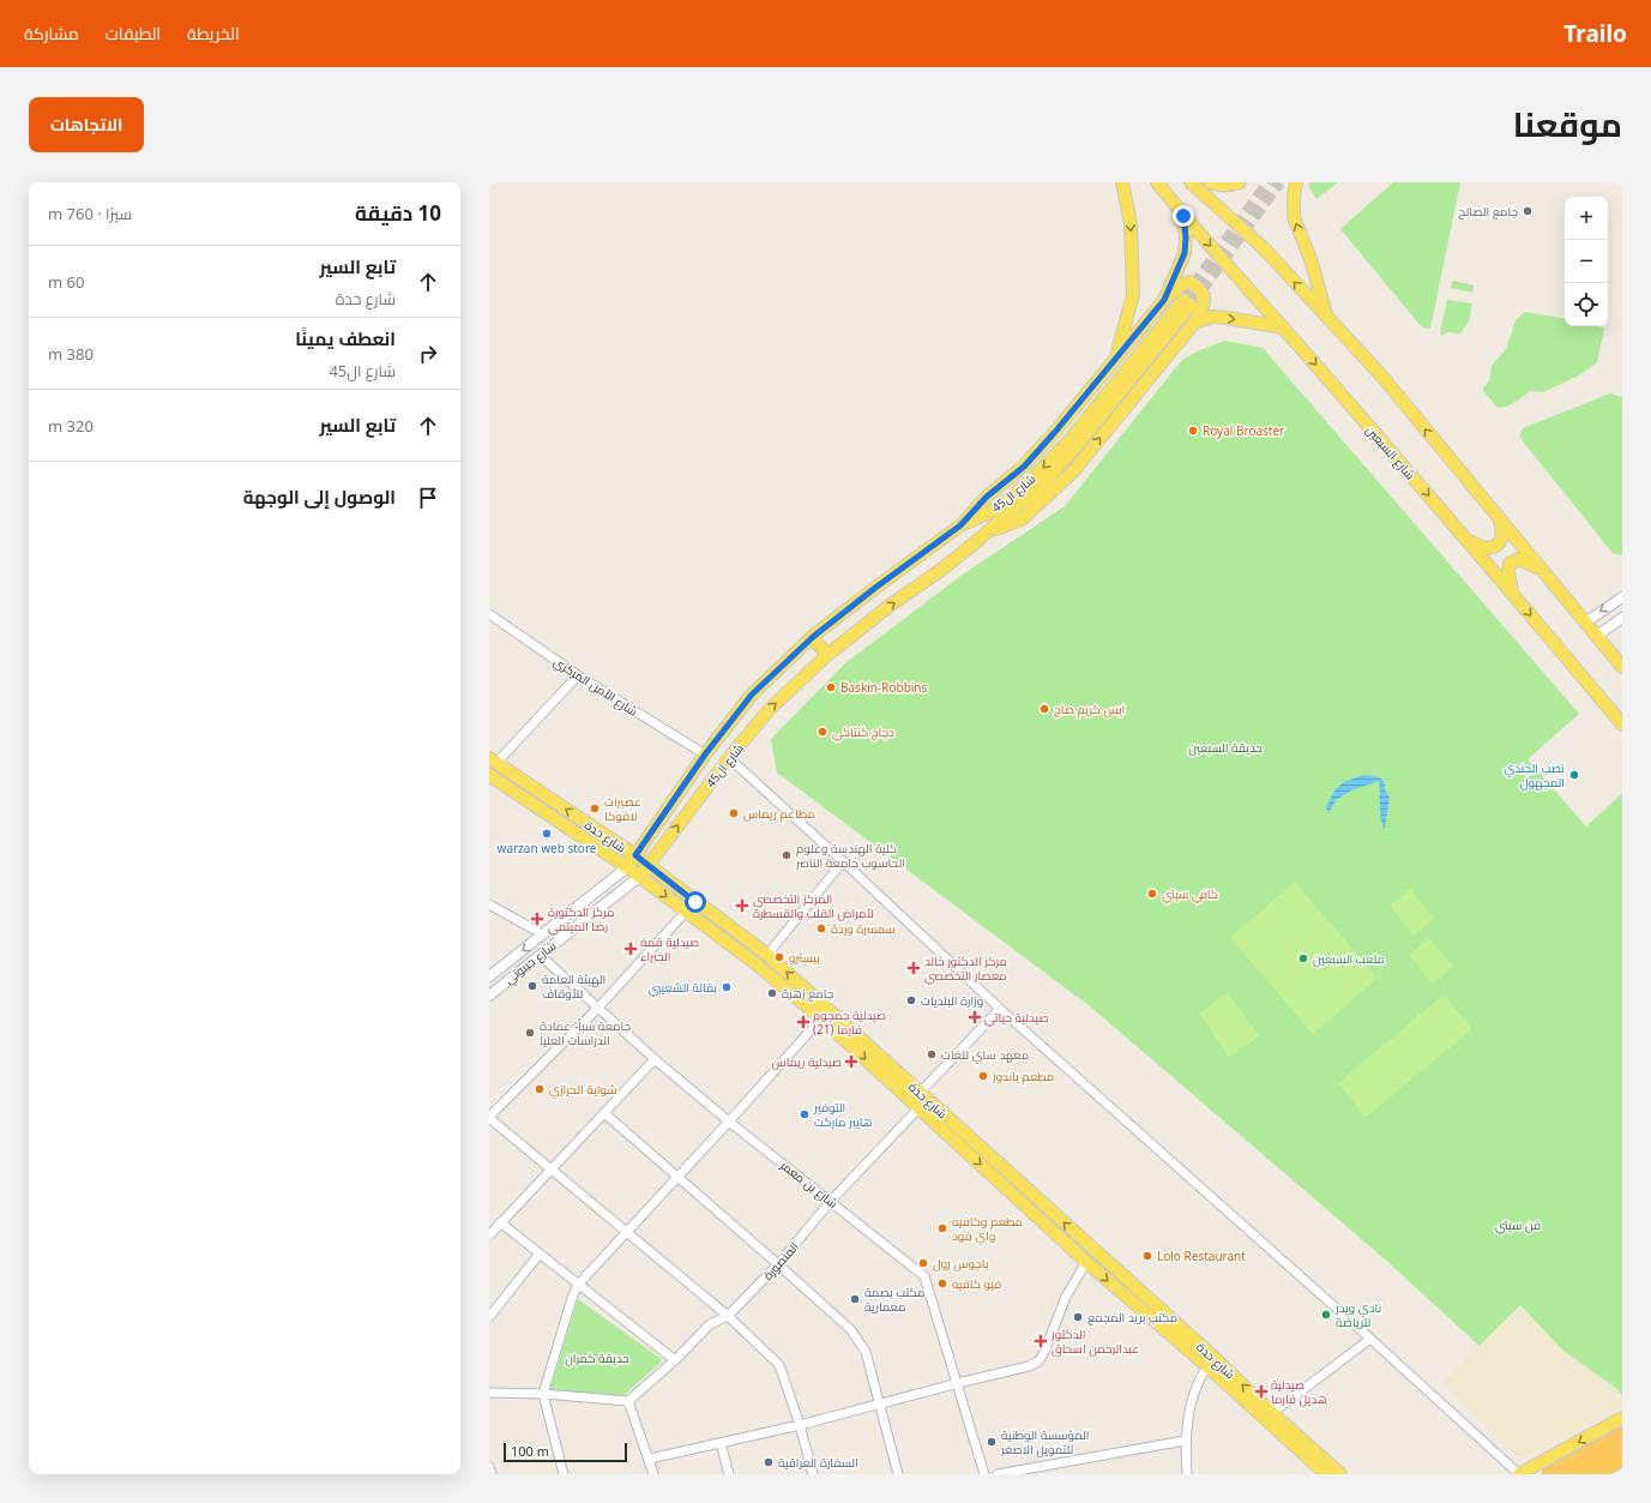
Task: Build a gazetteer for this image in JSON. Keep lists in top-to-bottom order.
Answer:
{
  "streets": {
    "main road": ["شارع السبعين", "شارع ال45", "شارع حدة"],
    "street": [
      "شارع الأمن المركزي",
      "شارع جيبوتي",
      "شارع بن معمر",
      "المنصورة"
    ]
  },
  "crossings": [
    ["شارع ال45", "شارع الأمن المركزي"],
    ["شارع ال45", "شارع حدة"],
    ["شارع ال45", "شارع جيبوتي"],
    ["شارع حدة", "شارع جيبوتي"],
    ["شارع حدة", "المنصورة"],
    ["شارع جيبوتي", "شارع بن معمر"],
    ["شارع بن معمر", "المنصورة"]
  ],
  "parks": ["حديقة السبعين", "فن سيتي", "حديقة كمران"],
  "places": {
    "other": [
      "جامع الصالح",
      "Royal Broaster",
      "Baskin-Robbins",
      "ايس كريم صاج",
      "دجاج كنتاكي",
      "نصب الجندي المجهول",
      "عصيرات لافوكا",
      "مطاعم ريماس",
      "warzan web store",
      "كلية الهندسة وعلوم الحاسوب جامعة الناصر",
      "كافي سيتي",
      "سمسرة وردة",
      "بيسترو",
      "ملعب السبعين",
      "الهيئة العامة للأوقاف",
      "بقالة الشعيبي",
      "جامع زهرة",
      "وزارة البلديات",
      "جامعة سبأ- عمادة الدراسات العليا",
      "معهد ساي للغات",
      "مطعم باندوز",
      "شواية الحرازي",
      "التوفير هايبر ماركت",
      "مطعم وكافيه واي فود",
      "Lolo Restaurant",
      "باجوس رول",
      "فيو كافيه",
      "مكتب بصمة معمارية",
      "نادي ويدر للرياضة",
      "مكتب بريد المجمع",
      "المؤسسة الوطنية للتمويل الاصغر",
      "السفارة العراقية"
    ],
    "health": [
      "المركز التخصصي لأمراض القلب والقسطرة",
      "مركز الدكتورة رضا الميتمي",
      "صيدلية قمة الخبراء",
      "مركز الدكتور خالد معصار التخصصي",
      "صيدلية حياتي",
      "صيدلية جمجوم فارما (21)",
      "صيدلية ريماس",
      "الدكتور عبدالرحمن اسحاق",
      "صيدلية هديل فارما"
    ]
  },
  "scale_bar": "100 m",
  "page": {
    "header": "Trailo",
    "nav": ["الخريطة", "الطبقات", "مشاركة"],
    "title": "موقعنا",
    "buttons": "الاتجاهات",
    "heading": ["10 دقيقة", "سيرًا · 760 m"],
    "map_buttons": ["+", "−"],
    "list": [
      ["تابع السير", "شارع حدة", "60 m"],
      ["انعطف يمينًا", "شارع ال45", "380 m"],
      ["تابع السير", "320 m"],
      "الوصول إلى الوجهة"
    ],
    "scale": "100 m"
  }
}
